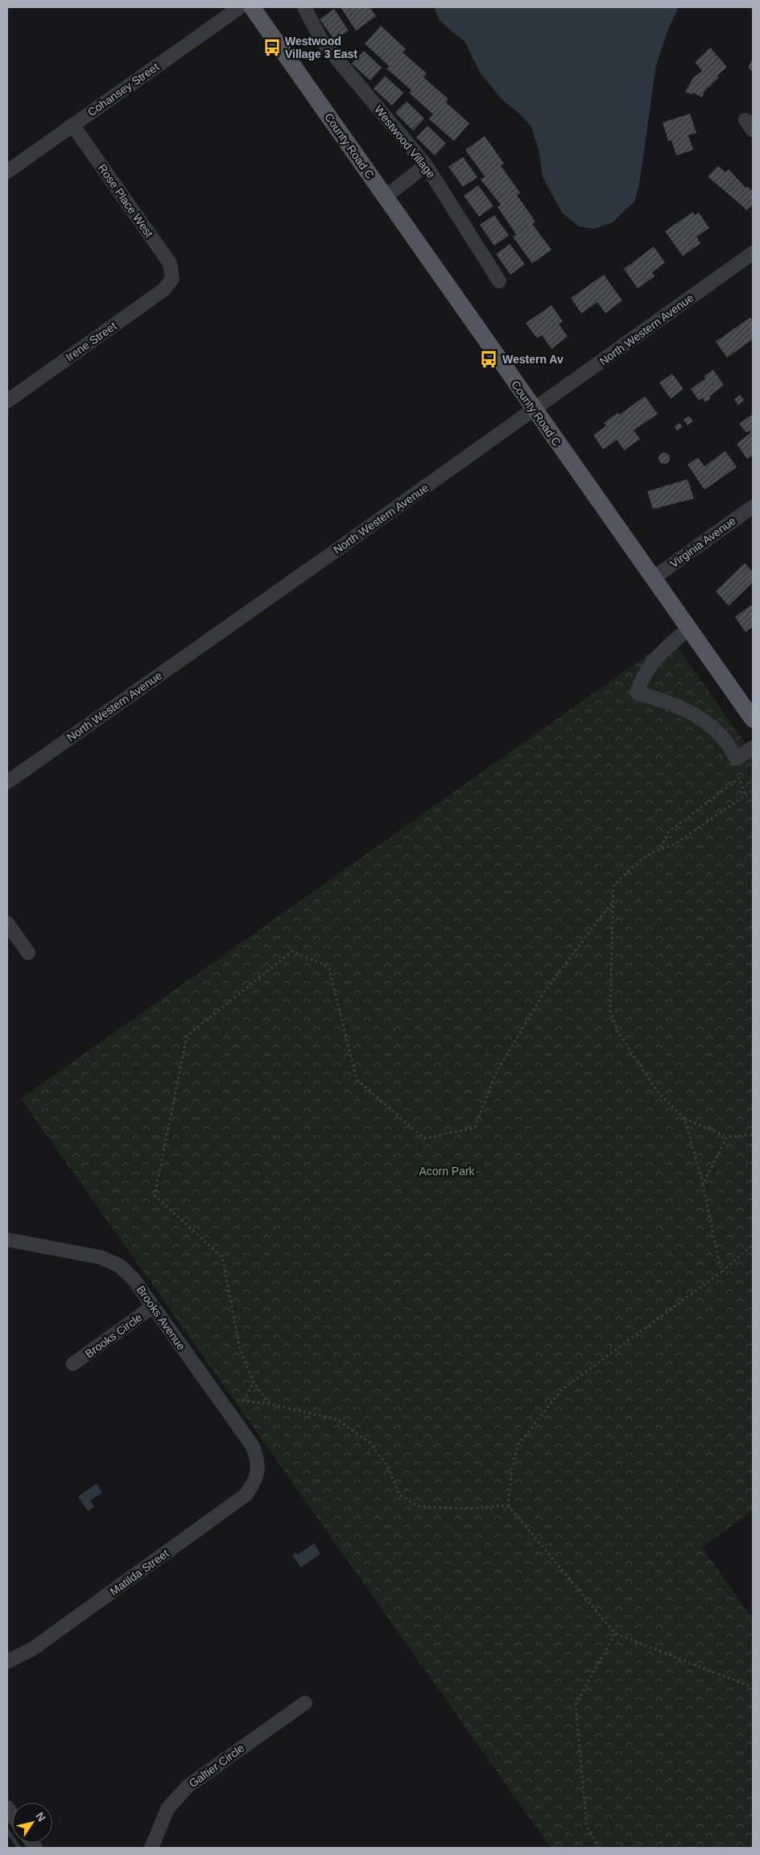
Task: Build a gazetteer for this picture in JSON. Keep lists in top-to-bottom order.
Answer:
{
  "streets": {
    "main road": ["County Road C"],
    "street": [
      "Cohansey Street",
      "Westwood Village",
      "Rose Place West",
      "North Western Avenue",
      "Irene Street",
      "Virginia Avenue",
      "Brooks Avenue",
      "Brooks Circle",
      "Matilda Street",
      "Galtier Circle"
    ]
  },
  "crossings": [
    ["Cohansey Street", "Rose Place West"],
    ["County Road C", "North Western Avenue"],
    ["County Road C", "Virginia Avenue"],
    ["Rose Place West", "Irene Street"],
    ["Brooks Avenue", "Brooks Circle"],
    ["Brooks Avenue", "Matilda Street"]
  ],
  "parks": ["Acorn Park"],
  "places": {
    "bus stop": ["Westwood Village 3 East", "Western Av"]
  },
  "north": "top right"
}
